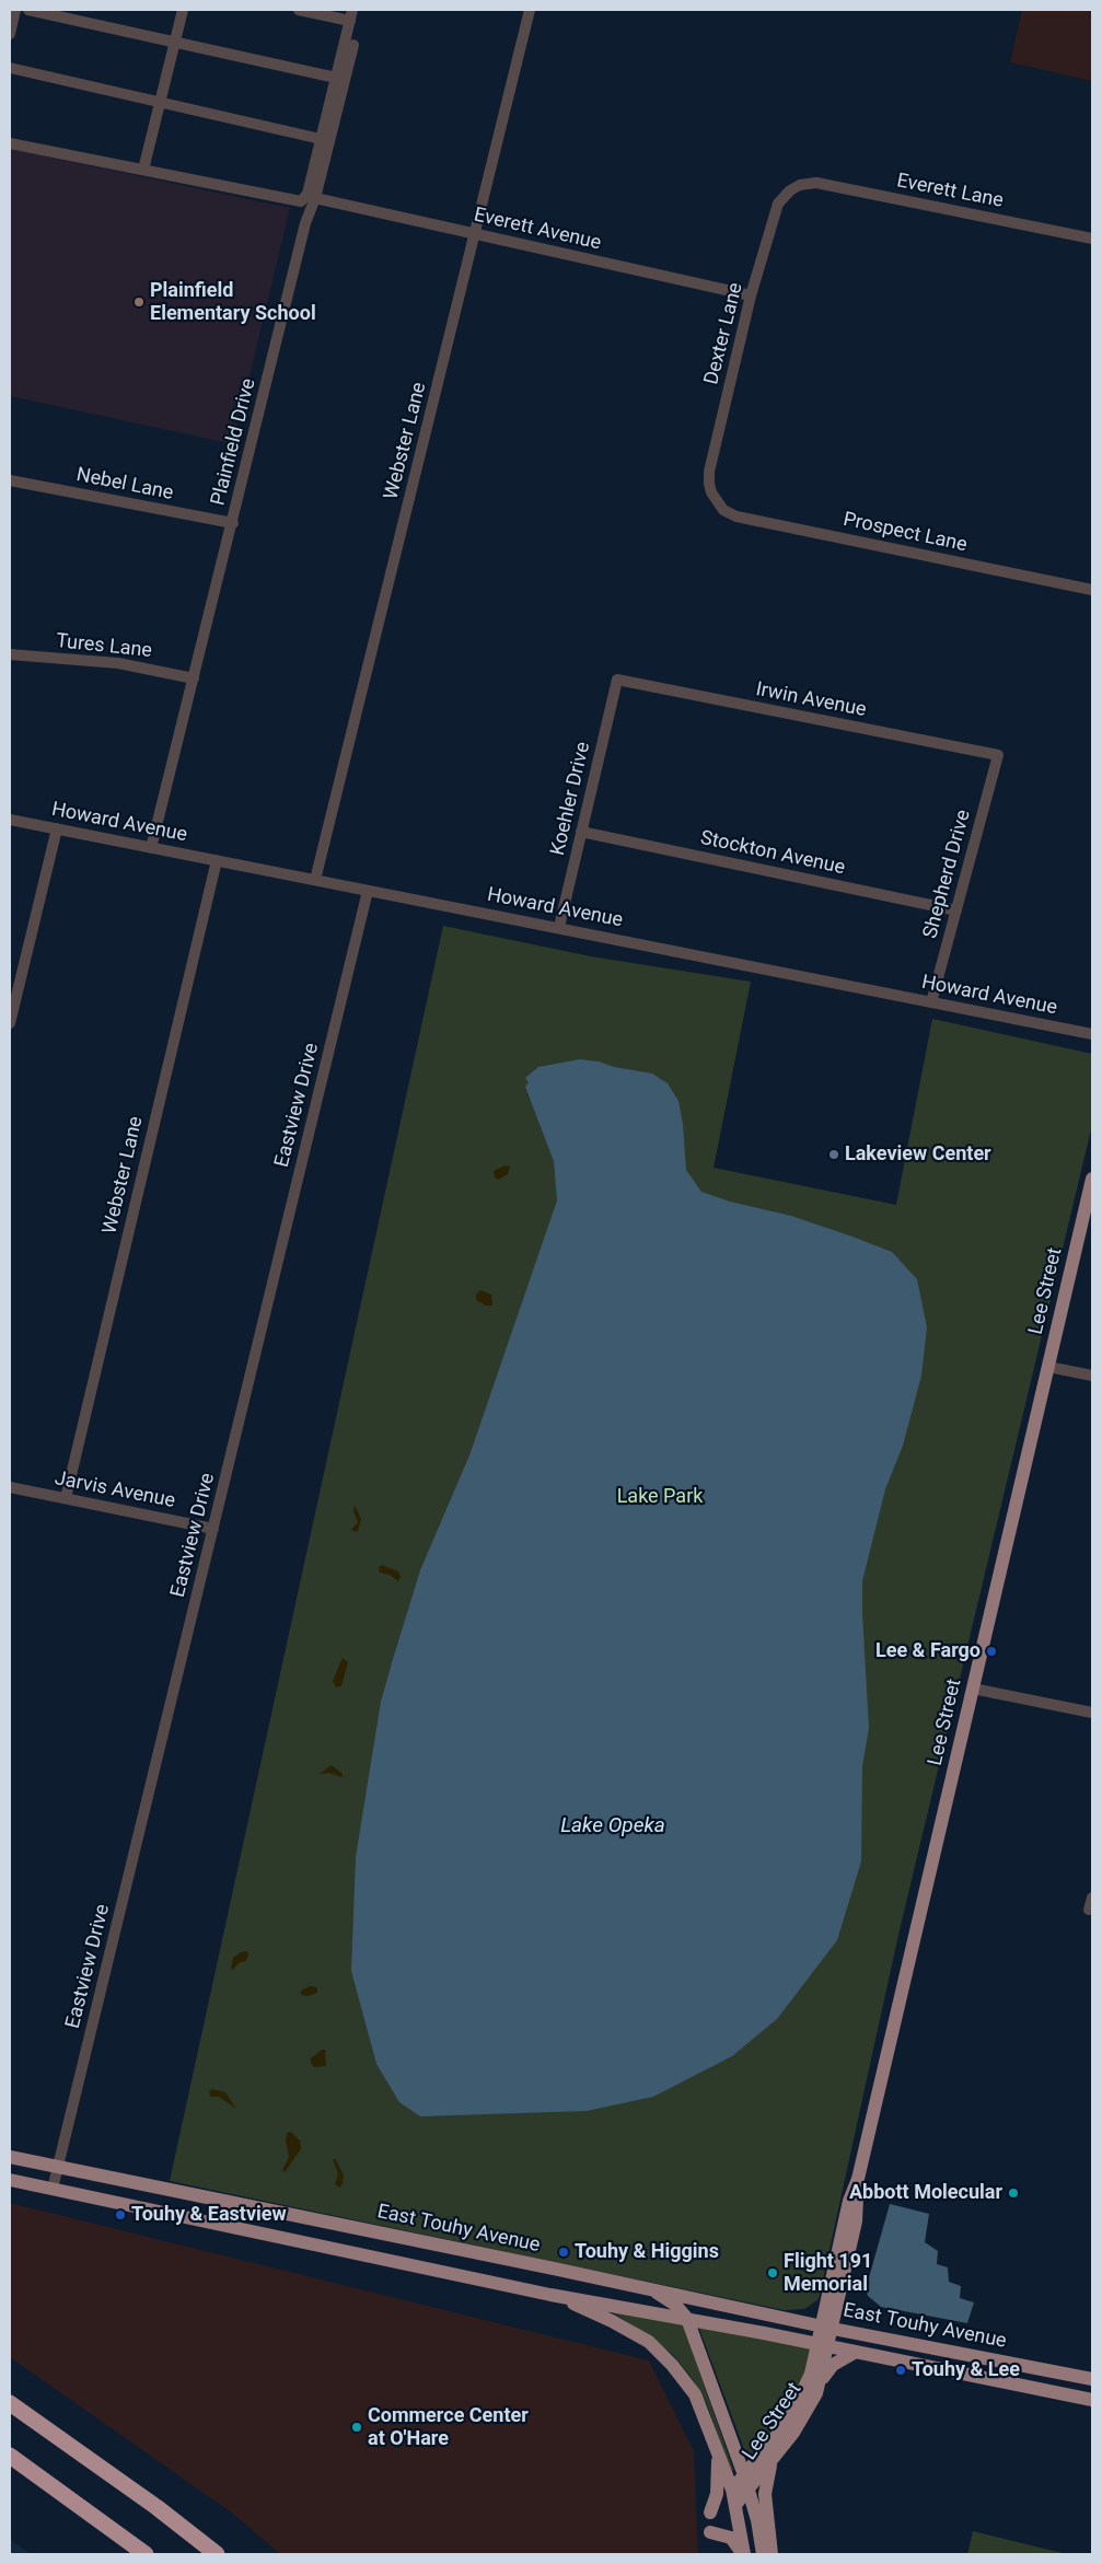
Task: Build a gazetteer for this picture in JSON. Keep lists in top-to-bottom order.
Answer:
{
  "streets": {
    "main road": ["Lee Street", "East Touhy Avenue"],
    "street": [
      "Everett Lane",
      "Everett Avenue",
      "Dexter Lane",
      "Webster Lane",
      "Plainfield Drive",
      "Nebel Lane",
      "Prospect Lane",
      "Tures Lane",
      "Irwin Avenue",
      "Koehler Drive",
      "Howard Avenue",
      "Stockton Avenue",
      "Shepherd Drive",
      "Eastview Drive",
      "Jarvis Avenue"
    ]
  },
  "crossings": [
    ["Everett Lane", "Dexter Lane"],
    ["Everett Avenue", "Dexter Lane"],
    ["Everett Avenue", "Webster Lane"],
    ["Everett Avenue", "Plainfield Drive"],
    ["Dexter Lane", "Prospect Lane"],
    ["Webster Lane", "Howard Avenue"],
    ["Webster Lane", "Jarvis Avenue"],
    ["Plainfield Drive", "Nebel Lane"],
    ["Plainfield Drive", "Tures Lane"],
    ["Plainfield Drive", "Howard Avenue"],
    ["Irwin Avenue", "Koehler Drive"],
    ["Irwin Avenue", "Shepherd Drive"],
    ["Koehler Drive", "Howard Avenue"],
    ["Koehler Drive", "Stockton Avenue"],
    ["Howard Avenue", "Shepherd Drive"],
    ["Howard Avenue", "Eastview Drive"],
    ["Stockton Avenue", "Shepherd Drive"],
    ["Eastview Drive", "Jarvis Avenue"],
    ["Eastview Drive", "East Touhy Avenue"],
    ["Lee Street", "East Touhy Avenue"]
  ],
  "water": ["Lake Opeka"],
  "parks": ["Lake Park"],
  "places": [
    "Plainfield Elementary School",
    "Lakeview Center",
    "Lee & Fargo",
    "Abbott Molecular",
    "Touhy & Eastview",
    "Touhy & Higgins",
    "Flight 191 Memorial",
    "Touhy & Lee",
    "Commerce Center at O'Hare"
  ]
}
